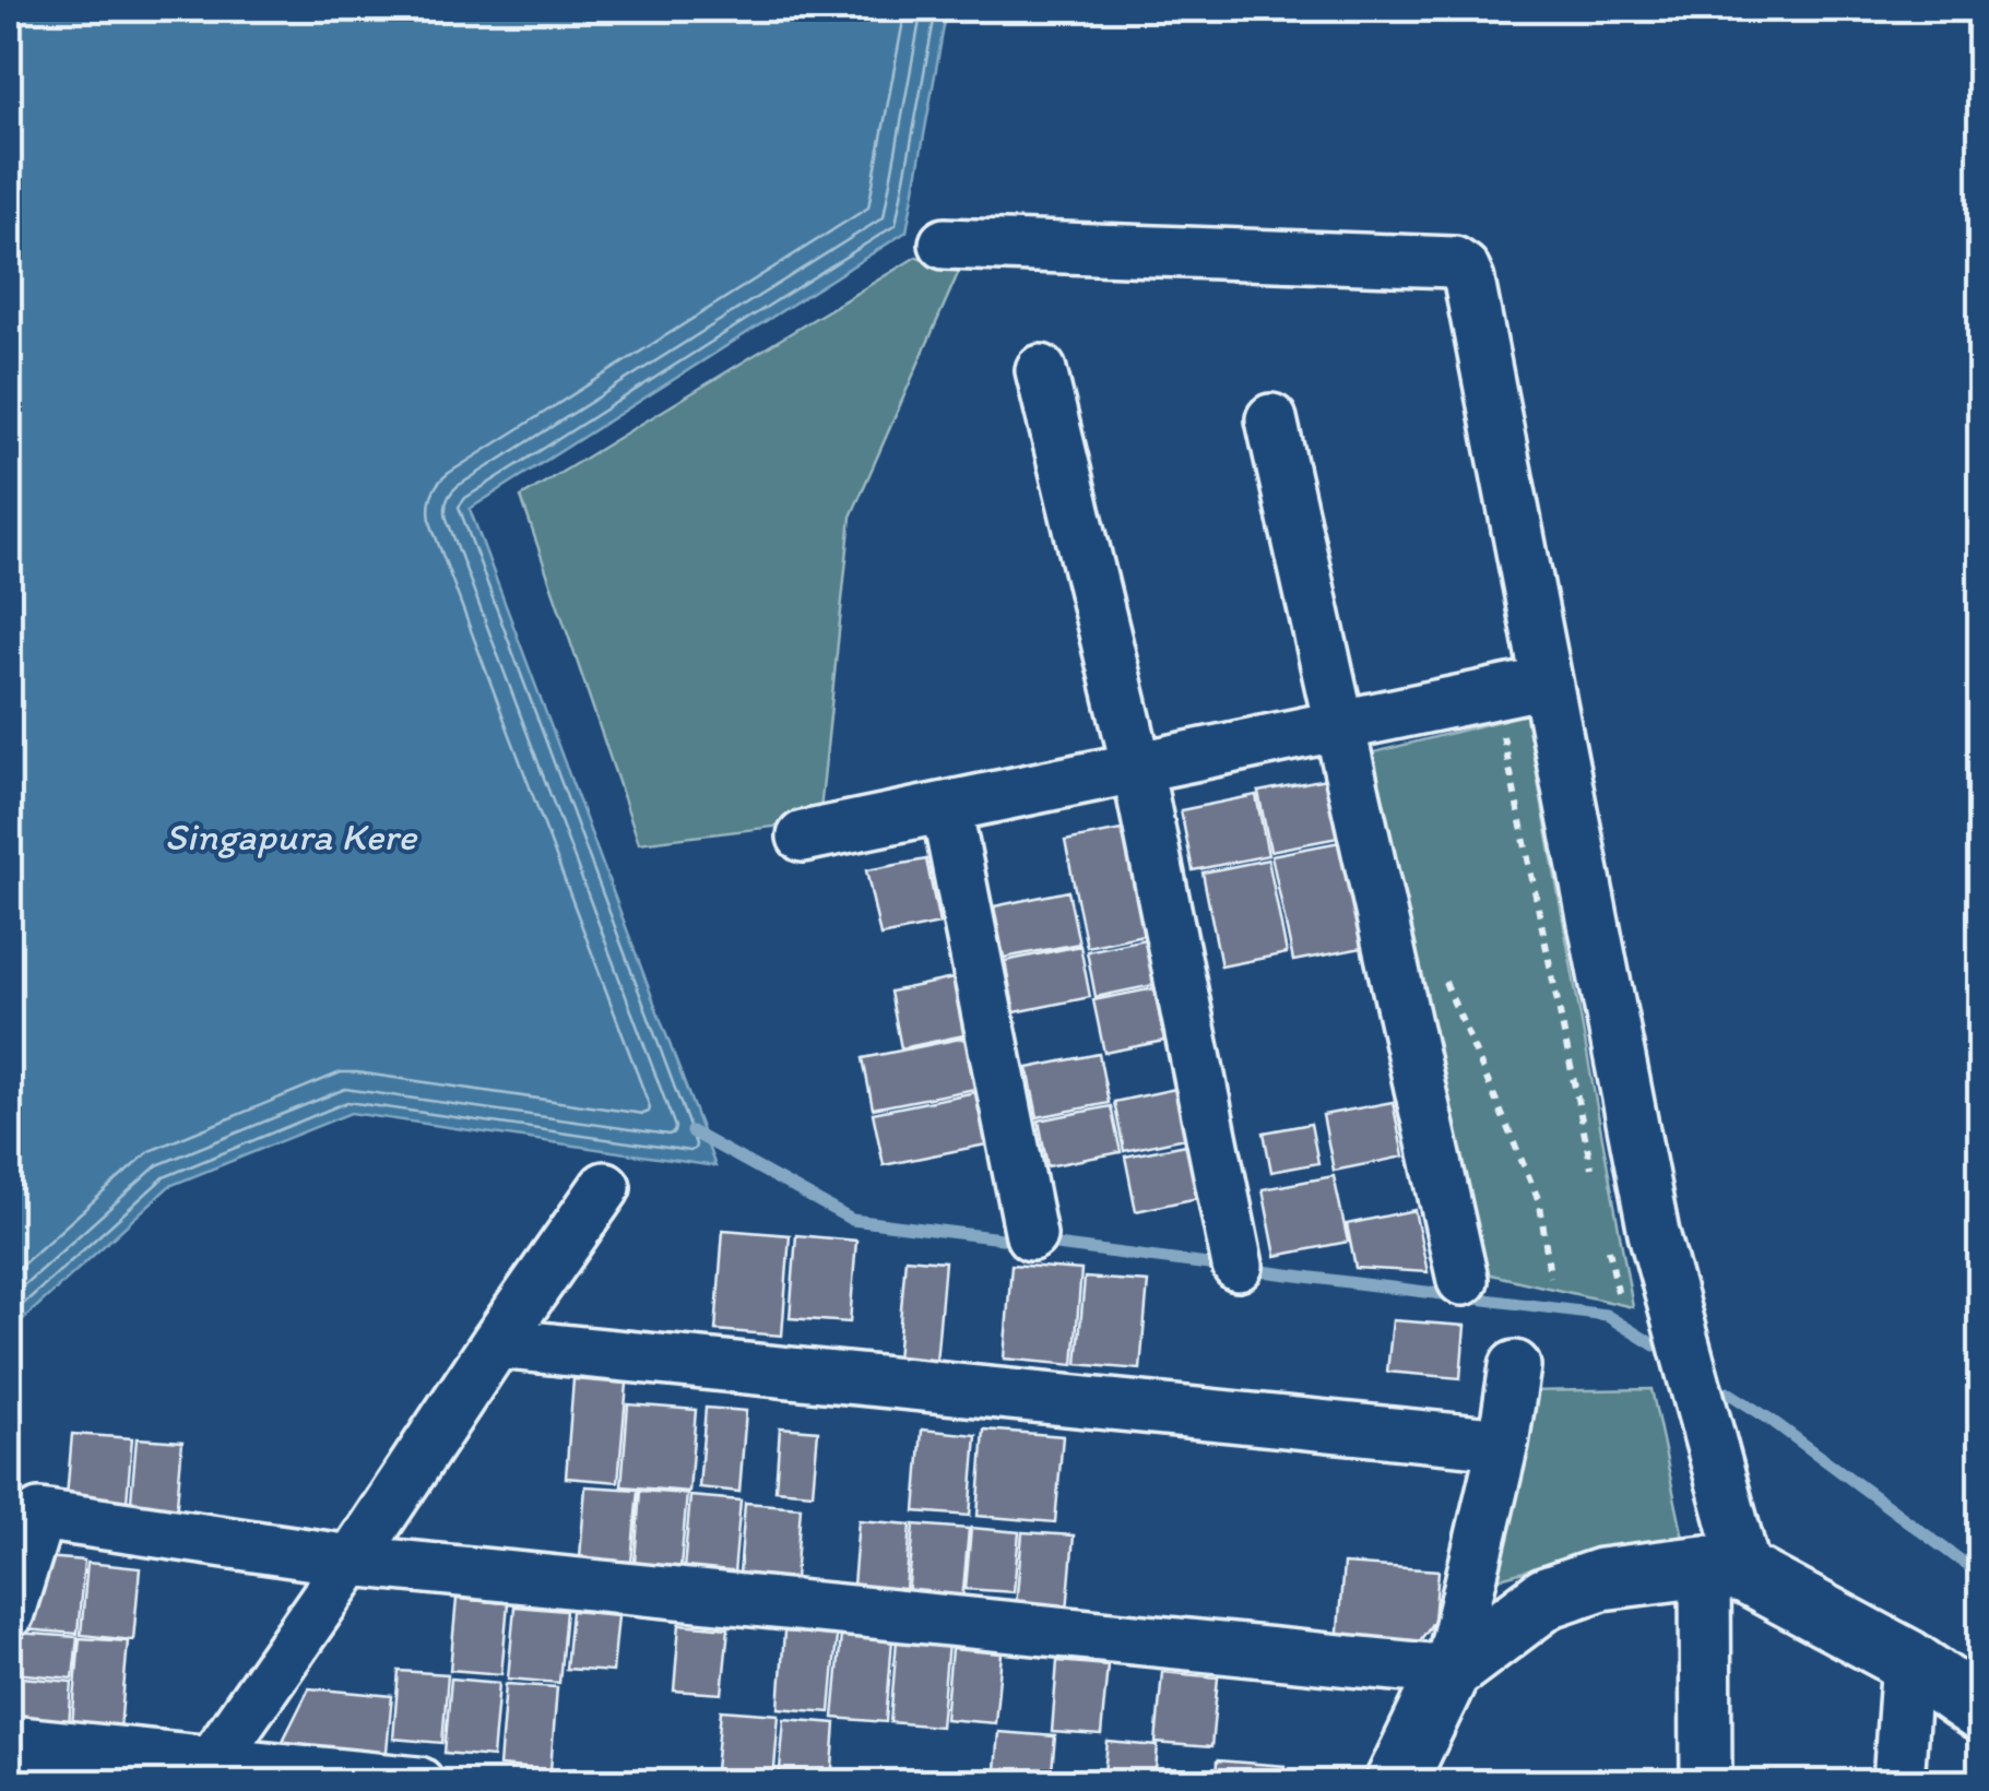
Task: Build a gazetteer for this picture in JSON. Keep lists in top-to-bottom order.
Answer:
{
  "water": ["Singapura Kere"]
}
